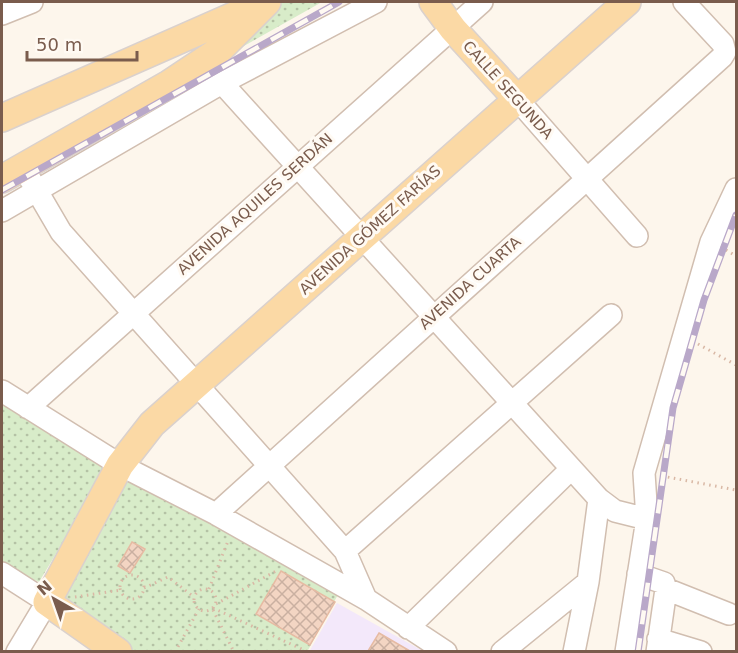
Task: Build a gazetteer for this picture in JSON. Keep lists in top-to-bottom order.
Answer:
{
  "streets": {
    "main road": ["CALLE SEGUNDA", "AVENIDA GÓMEZ FARÍAS"],
    "street": ["AVENIDA AQUILES SERDÁN", "AVENIDA CUARTA"]
  },
  "crossings": [
    ["CALLE SEGUNDA", "AVENIDA AQUILES SERDÁN"],
    ["CALLE SEGUNDA", "AVENIDA GÓMEZ FARÍAS"],
    ["CALLE SEGUNDA", "AVENIDA CUARTA"]
  ],
  "scale_bar": "50 m",
  "north": "top left"
}
